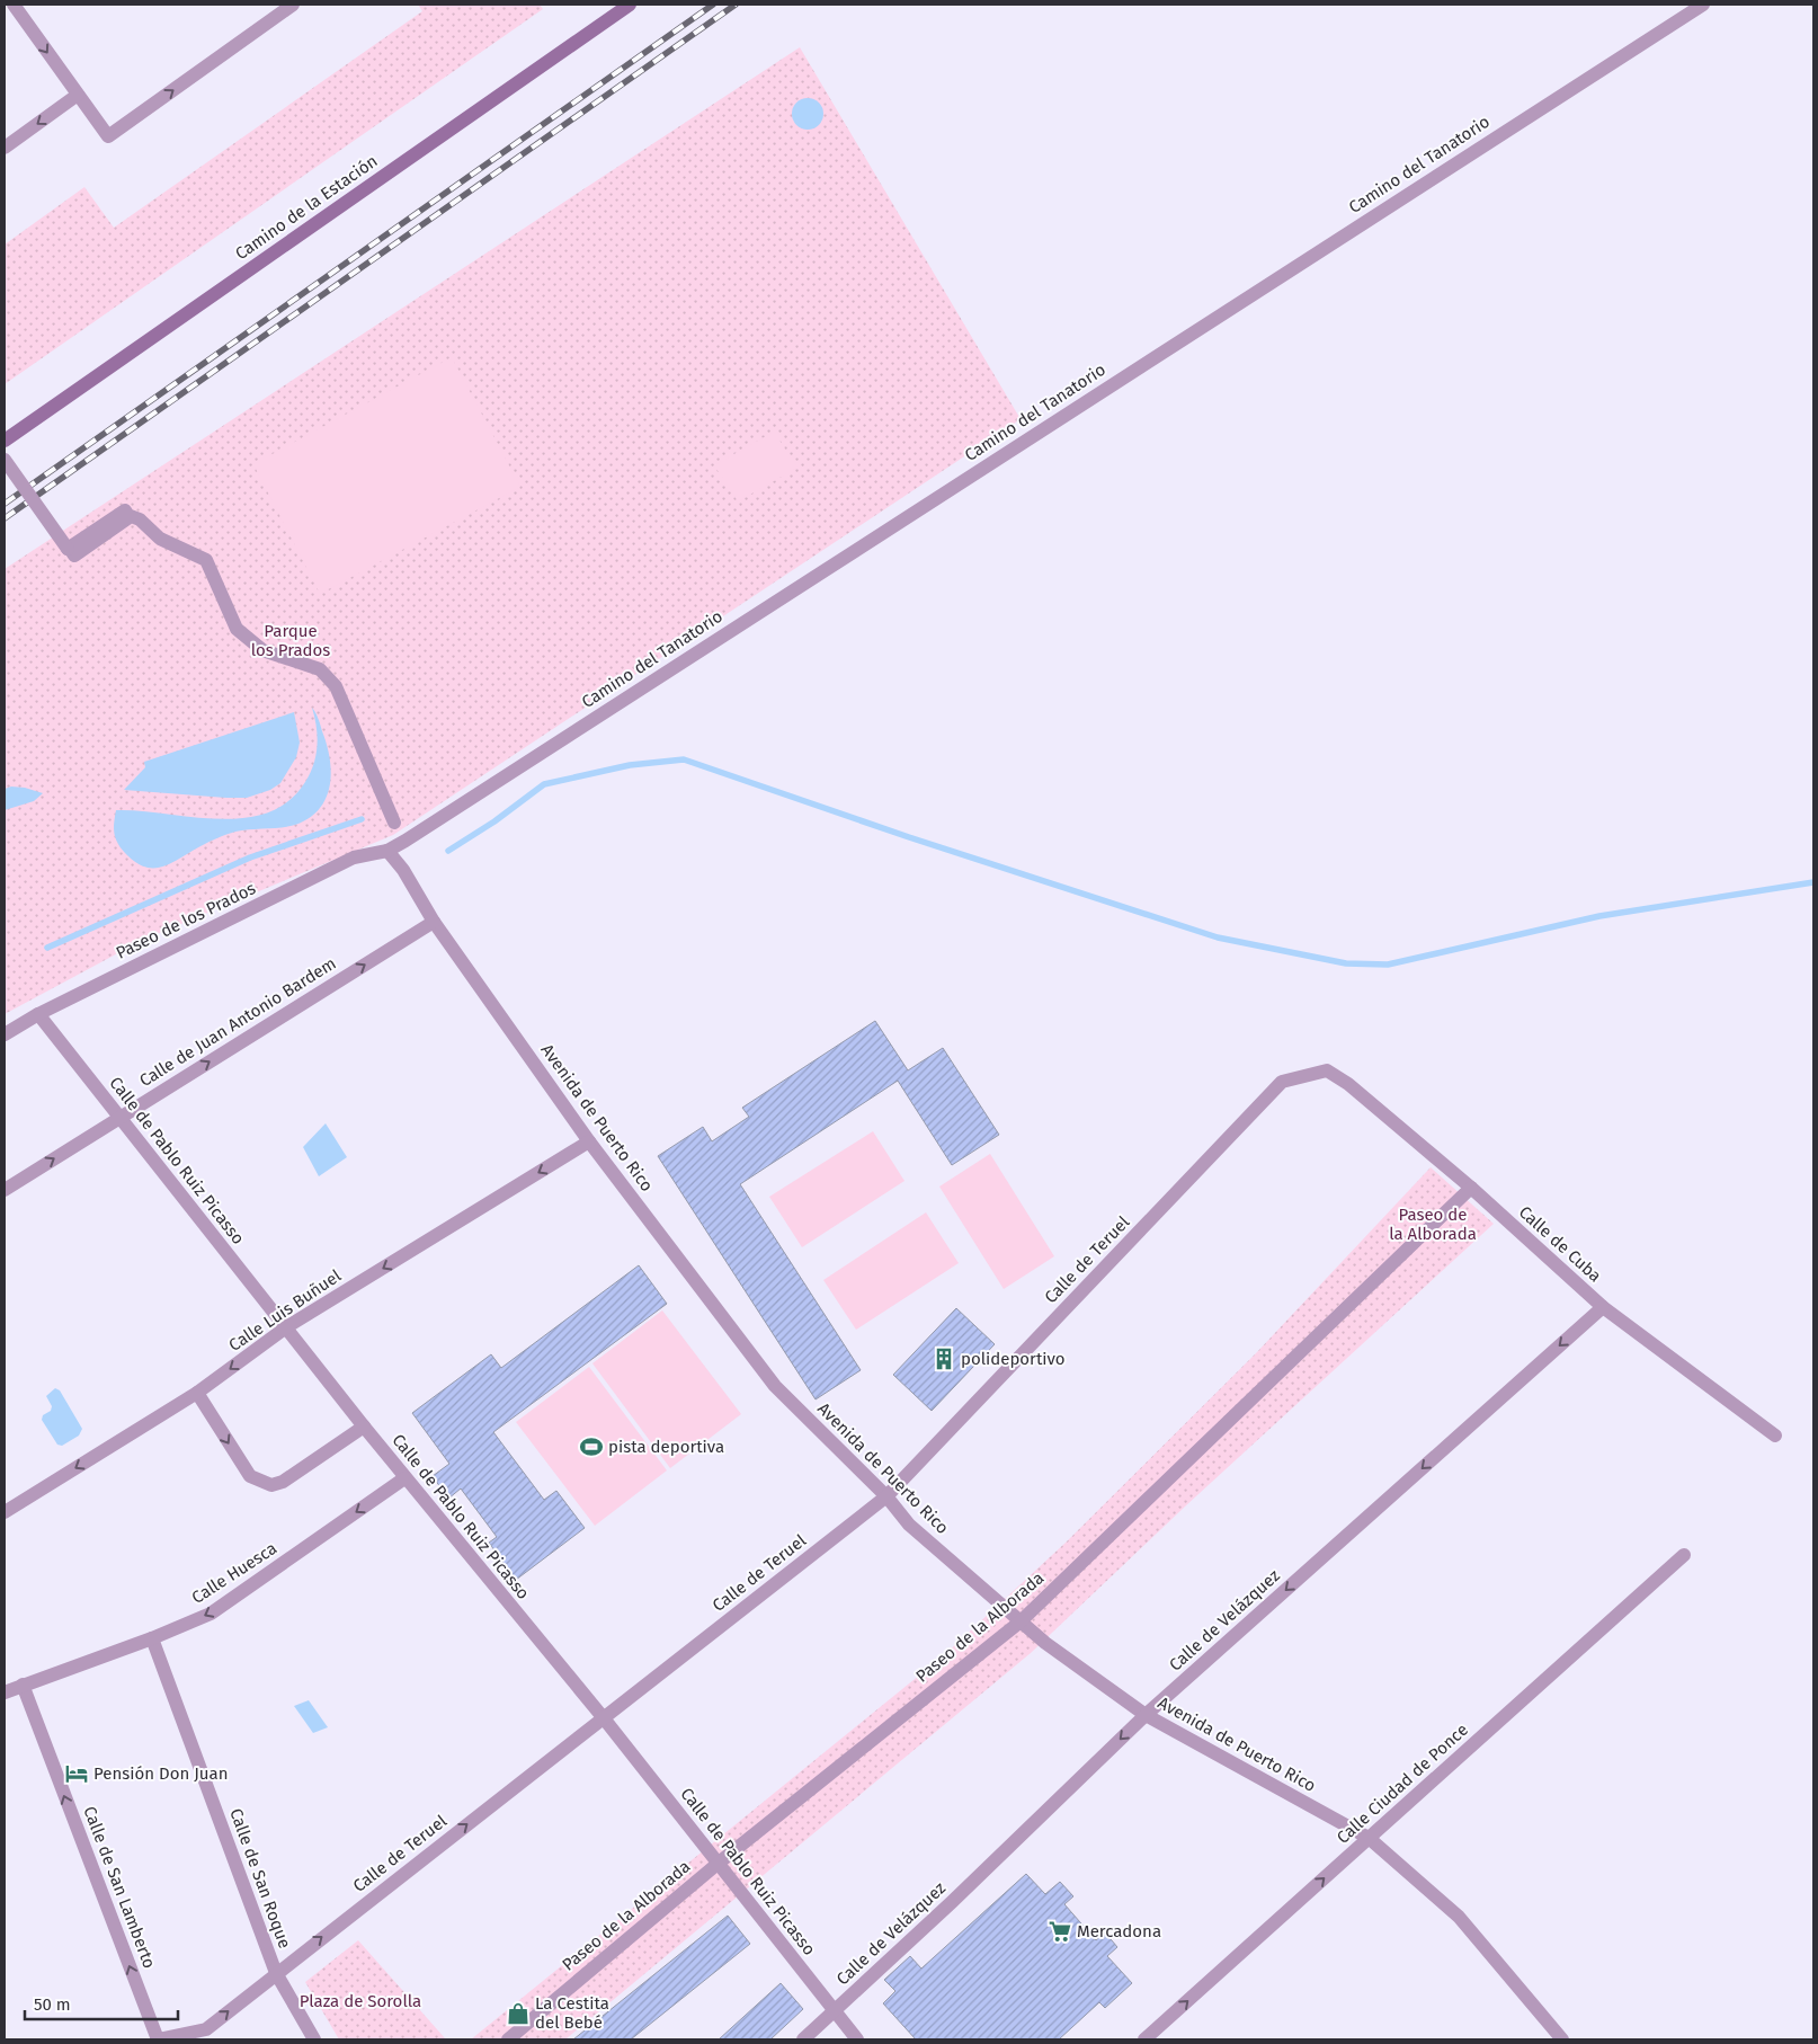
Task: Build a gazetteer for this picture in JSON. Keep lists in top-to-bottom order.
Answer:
{
  "streets": {
    "street": [
      "Camino del Tanatorio",
      "Camino de la Estación",
      "Paseo de los Prados",
      "Calle de Juan Antonio Bardem",
      "Avenida de Puerto Rico",
      "Calle de Pablo Ruiz Picasso",
      "Calle de Cuba",
      "Calle de Teruel",
      "Calle Luis Buñuel",
      "Calle Huesca",
      "Calle de Velázquez",
      "Paseo de la Alborada",
      "Calle Ciudad de Ponce",
      "Calle de San Roque",
      "Calle de San Lamberto"
    ]
  },
  "crossings": [
    ["Camino del Tanatorio", "Paseo de los Prados"],
    ["Camino del Tanatorio", "Avenida de Puerto Rico"],
    ["Paseo de los Prados", "Avenida de Puerto Rico"],
    ["Paseo de los Prados", "Calle de Pablo Ruiz Picasso"],
    ["Calle de Juan Antonio Bardem", "Avenida de Puerto Rico"],
    ["Calle de Juan Antonio Bardem", "Calle de Pablo Ruiz Picasso"],
    ["Avenida de Puerto Rico", "Calle de Teruel"],
    ["Avenida de Puerto Rico", "Calle Luis Buñuel"],
    ["Avenida de Puerto Rico", "Calle de Velázquez"],
    ["Avenida de Puerto Rico", "Paseo de la Alborada"],
    ["Avenida de Puerto Rico", "Calle Ciudad de Ponce"],
    ["Calle de Pablo Ruiz Picasso", "Calle de Teruel"],
    ["Calle de Pablo Ruiz Picasso", "Calle Luis Buñuel"],
    ["Calle de Pablo Ruiz Picasso", "Calle Huesca"],
    ["Calle de Pablo Ruiz Picasso", "Calle de Velázquez"],
    ["Calle de Pablo Ruiz Picasso", "Paseo de la Alborada"],
    ["Calle de Cuba", "Calle de Teruel"],
    ["Calle de Cuba", "Calle de Velázquez"],
    ["Calle de Cuba", "Paseo de la Alborada"],
    ["Calle de Teruel", "Calle de San Roque"],
    ["Calle de Teruel", "Calle de San Lamberto"],
    ["Calle Huesca", "Calle de San Roque"],
    ["Calle Huesca", "Calle de San Lamberto"]
  ],
  "one_way": [
    "Calle de Juan Antonio Bardem",
    "Calle de Teruel",
    "Calle Luis Buñuel",
    "Calle Huesca",
    "Calle de Velázquez",
    "Calle Ciudad de Ponce",
    "Calle de San Lamberto"
  ],
  "parks": ["Parque los Prados", "Paseo de la Alborada", "Plaza de Sorolla"],
  "places": {
    "building": ["polideportivo"],
    "sports": ["pista deportiva"],
    "hotel": ["Pensión Don Juan"],
    "supermarket": ["Mercadona"],
    "shop": ["La Cestita del Bebé"]
  },
  "scale_bar": "50 m"
}
